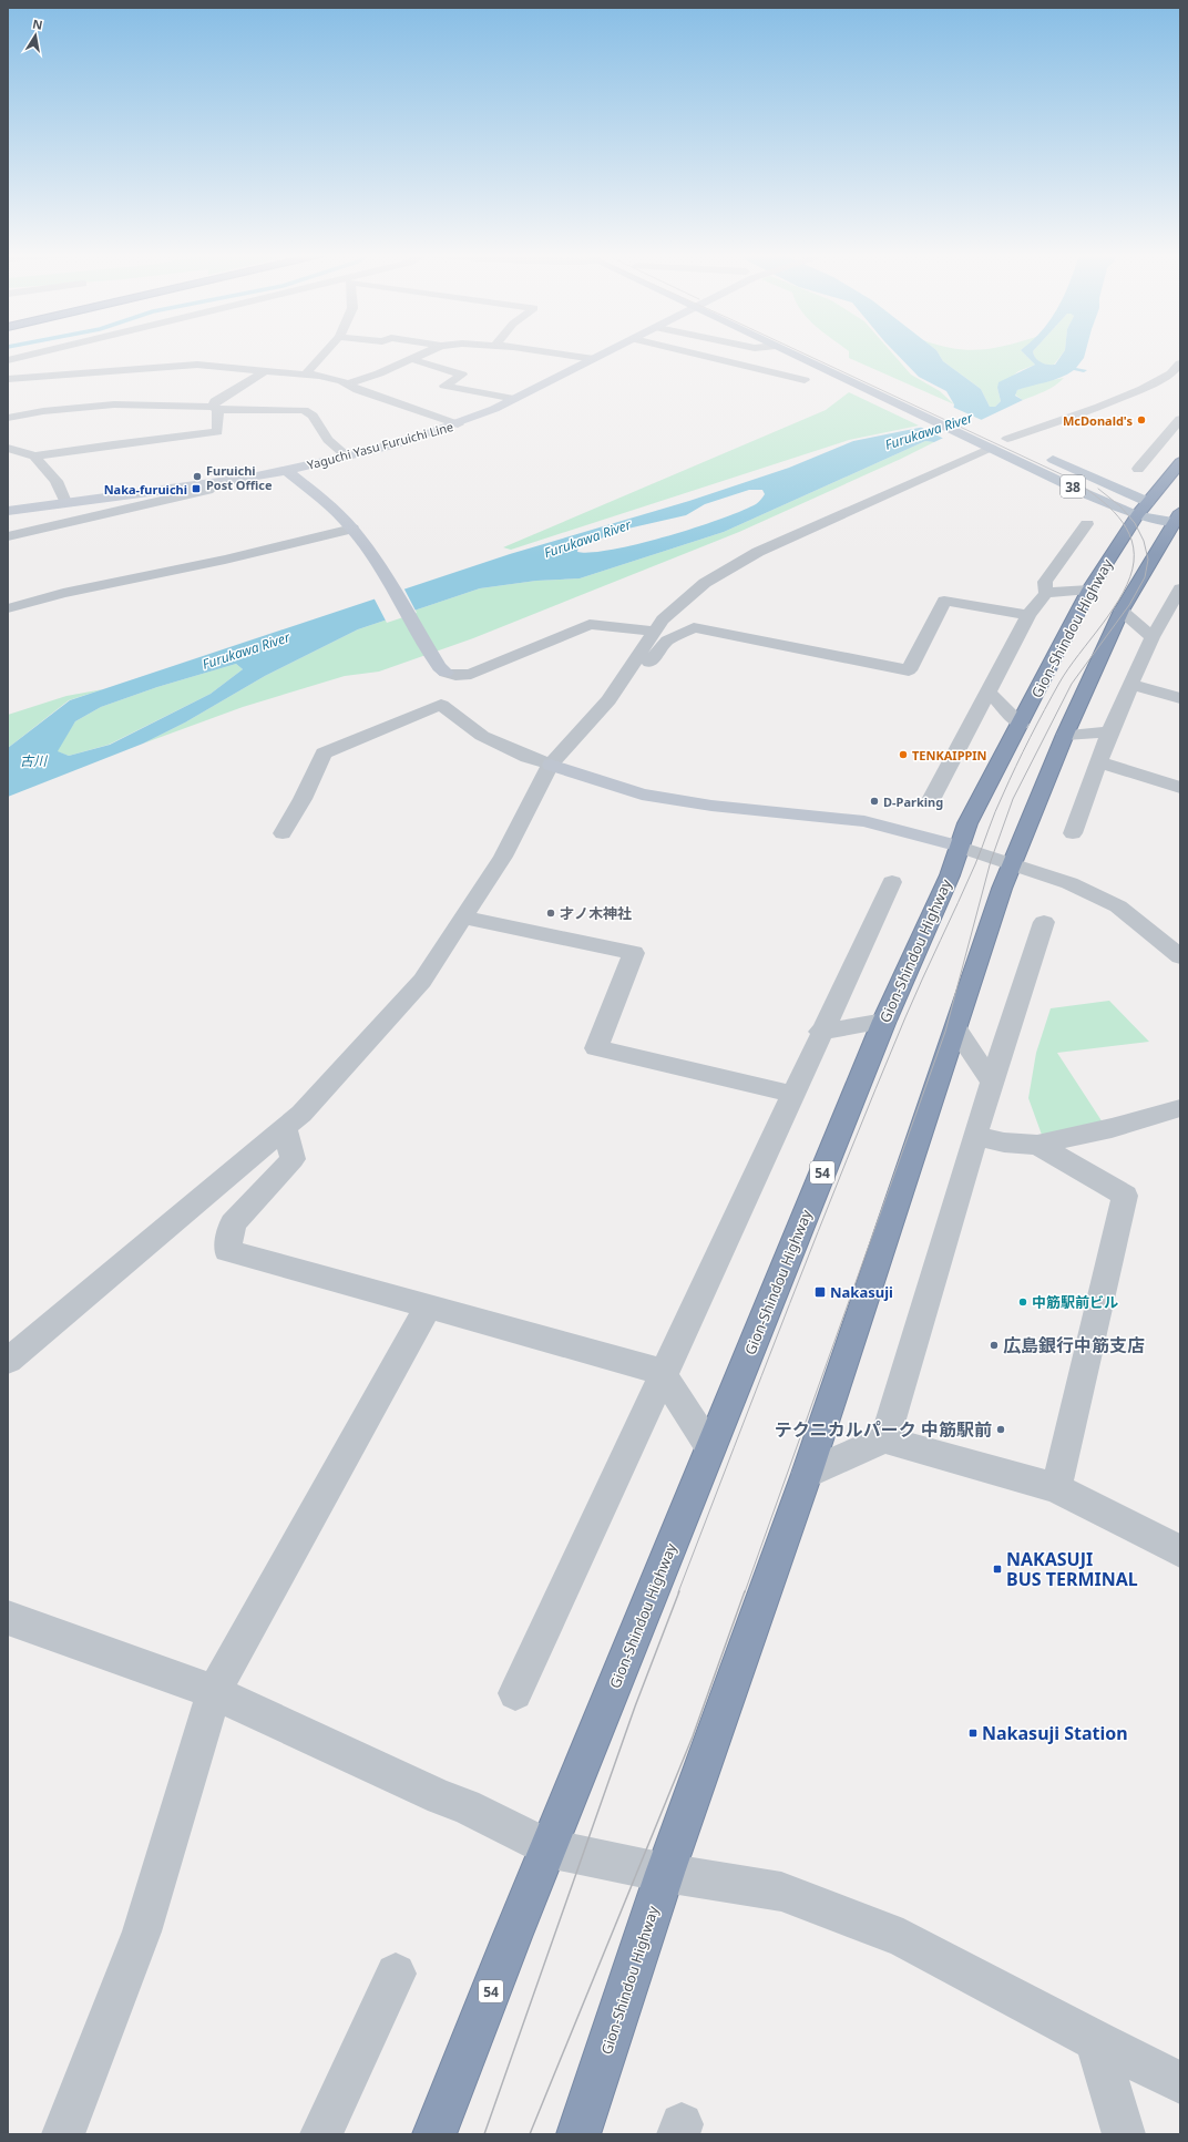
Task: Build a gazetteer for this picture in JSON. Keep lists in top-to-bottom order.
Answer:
{
  "streets": {
    "highway": ["Gion-Shindou Highway", "54"],
    "main road": ["Yaguchi Yasu Furuichi Line", "38"]
  },
  "crossings": [
    ["38", "Gion-Shindou Highway"]
  ],
  "water": ["Furukawa River", "古川"],
  "places": {
    "other": [
      "McDonald's",
      "Furuichi Post Office",
      "TENKAIPPIN",
      "D-Parking",
      "才ノ木神社",
      "中筋駅前ビル",
      "広島銀行中筋支店",
      "テクニカルパーク 中筋駅前"
    ],
    "transit": [
      "Naka-furuichi",
      "Nakasuji",
      "NAKASUJI BUS TERMINAL",
      "Nakasuji Station"
    ]
  },
  "north": "top"
}
